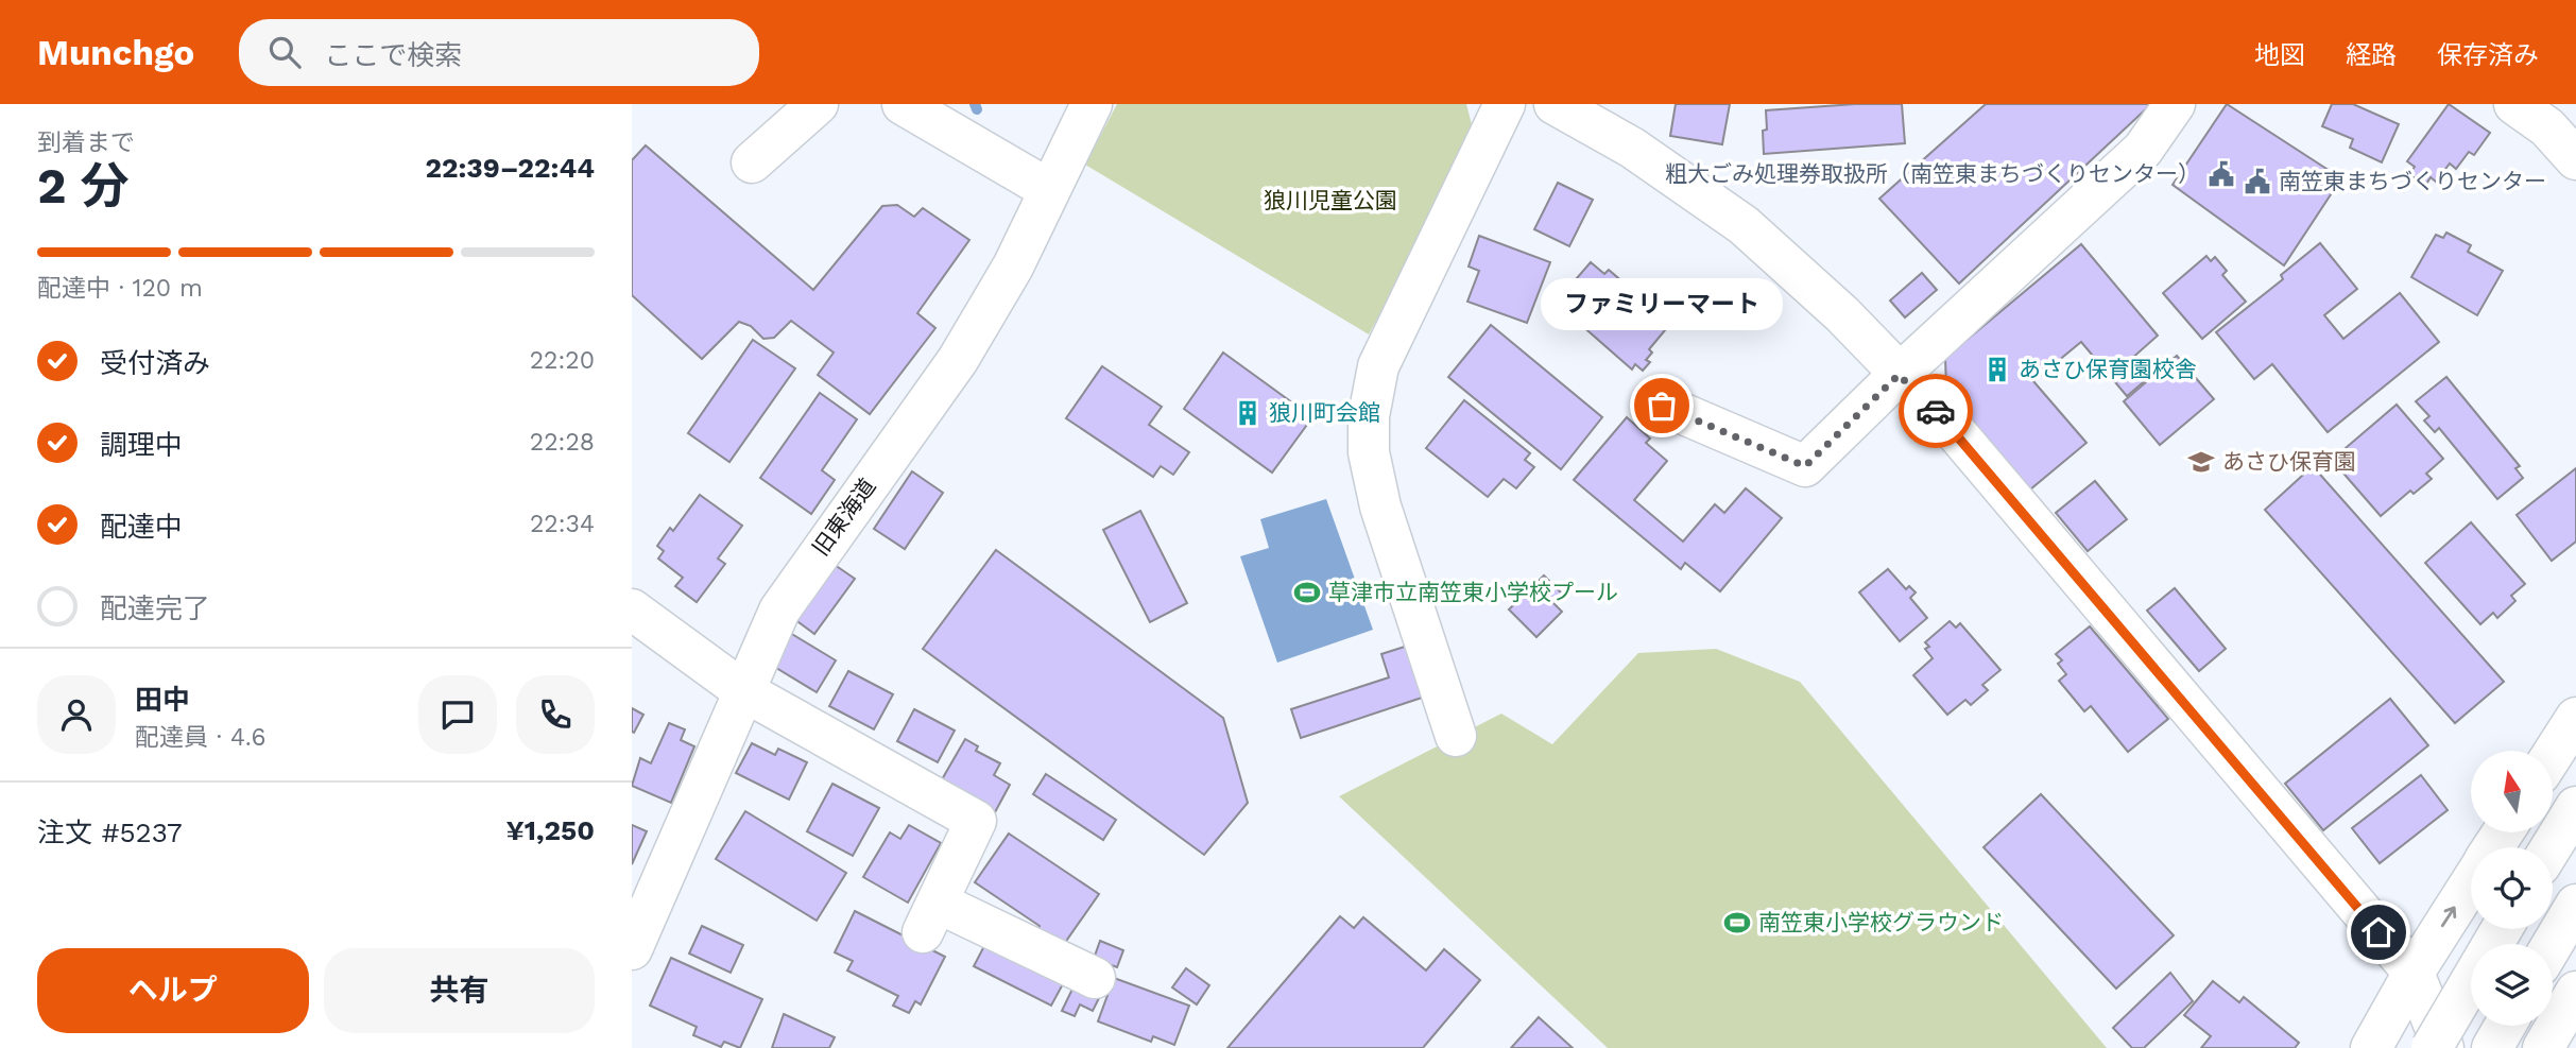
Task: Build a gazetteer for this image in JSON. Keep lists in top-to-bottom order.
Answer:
{
  "streets": {
    "main road": ["旧東海道"]
  },
  "parks": ["狼川児童公園"],
  "places": {
    "public building": ["粗大ごみ処理券取扱所（南笠東まちづくりセンター）", "南笠東まちづくりセンター"],
    "building": ["あさひ保育園校舎", "狼川町会館"],
    "other": ["ファミリーマート"],
    "school or university": ["あさひ保育園"],
    "sports": ["草津市立南笠東小学校プール", "南笠東小学校グラウンド"]
  },
  "north": "top",
  "page": {
    "header": "Munchgo",
    "search": "ここで検索",
    "nav": ["地図", "経路", "保存済み"],
    "heading": ["2 分", "到着まで", "22:39–22:44"],
    "panel": [
      "田中",
      "配達員 · 4.6",
      "注文 #5237",
      "¥1,250"
    ],
    "bar": "配達中 · 120 m",
    "bubble": "ファミリーマート",
    "list": [
      ["受付済み", "22:20"],
      ["調理中", "22:28"],
      ["配達中", "22:34"],
      "配達完了"
    ],
    "buttons": ["ヘルプ", "共有"]
  }
}
